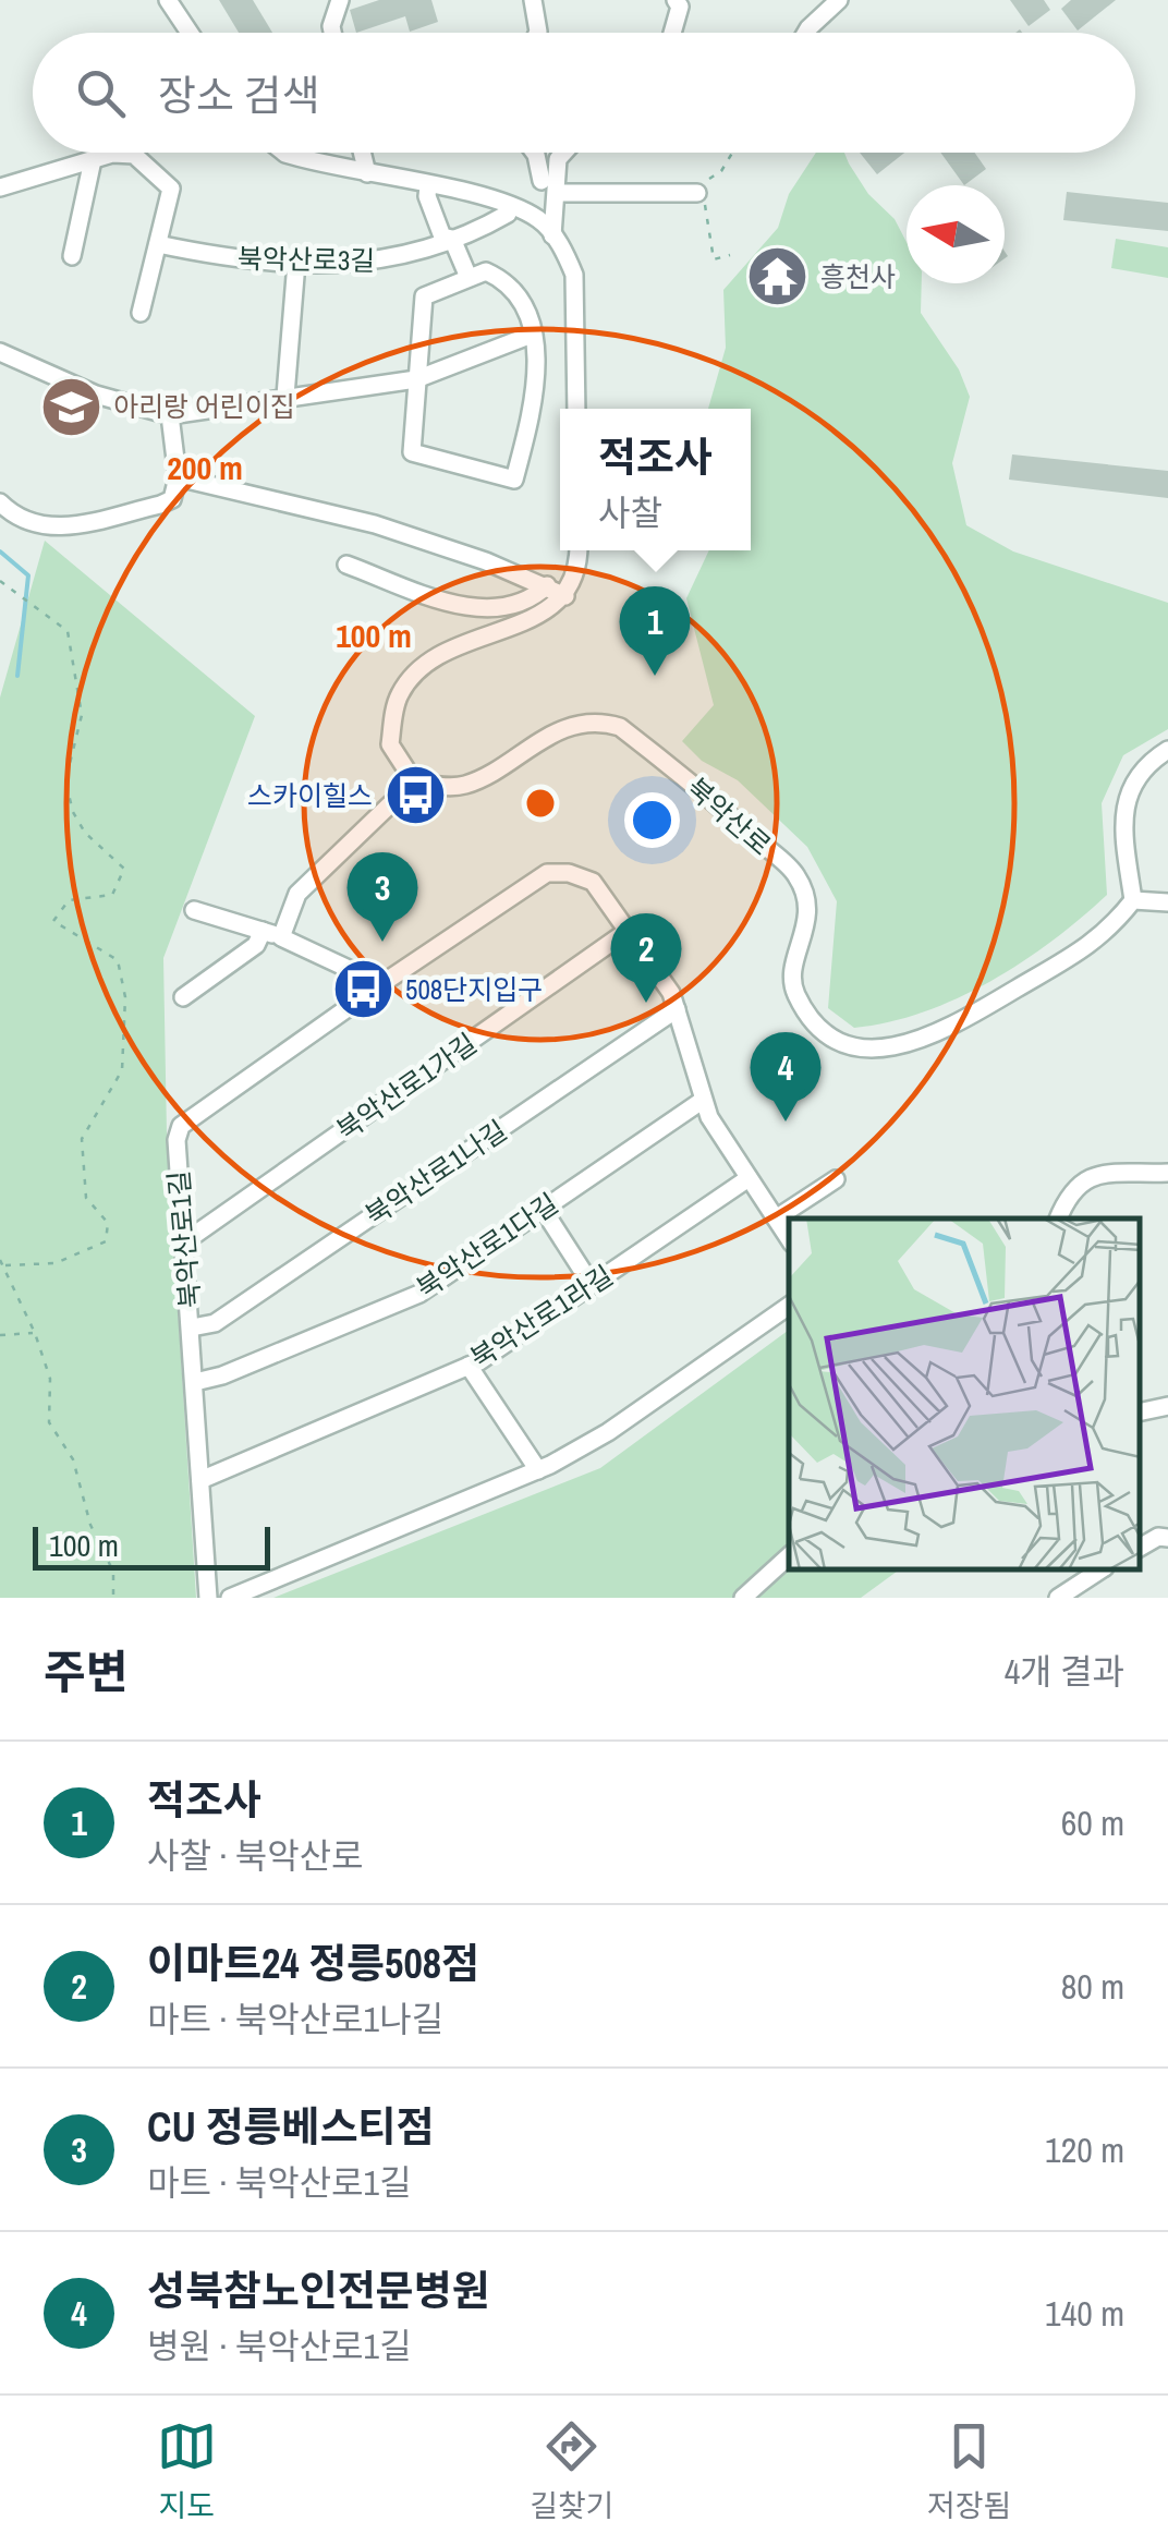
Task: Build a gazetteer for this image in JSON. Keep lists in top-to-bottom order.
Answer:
{
  "streets": {
    "street": [
      "북악산로3길",
      "북악산로",
      "북악산로1가길",
      "북악산로1나길",
      "북악산로1길",
      "북악산로1다길",
      "북악산로1라길"
    ]
  },
  "crossings": [
    ["북악산로1가길", "북악산로1길"],
    ["북악산로1나길", "북악산로1길"],
    ["북악산로1길", "북악산로1다길"],
    ["북악산로1길", "북악산로1라길"]
  ],
  "places": {
    "temple": ["흥천사"],
    "school or university": ["아리랑 어린이집"],
    "bus stop": ["스카이힐스", "508단지입구"]
  },
  "scale_bar": "100 m",
  "north": "left",
  "page": {
    "search": "장소 검색",
    "popup": ["적조사", "사찰"],
    "pins": [
      "1",
      "3",
      "2",
      "4"
    ],
    "scale": "100 m",
    "heading": ["주변", "4개 결과"],
    "list": [
      {
        "mark": "1",
        "name": "적조사",
        "note": "사찰 · 북악산로",
        "value": "60 m"
      },
      {
        "mark": "2",
        "name": "이마트24 정릉508점",
        "note": "마트 · 북악산로1나길",
        "value": "80 m"
      },
      {
        "mark": "3",
        "name": "CU 정릉베스티점",
        "note": "마트 · 북악산로1길",
        "value": "120 m"
      },
      {
        "mark": "4",
        "name": "성북참노인전문병원",
        "note": "병원 · 북악산로1길",
        "value": "140 m"
      }
    ],
    "nav": ["지도", "길찾기", "저장됨"]
  },
  "rings": ["200 m", "100 m"]
}
